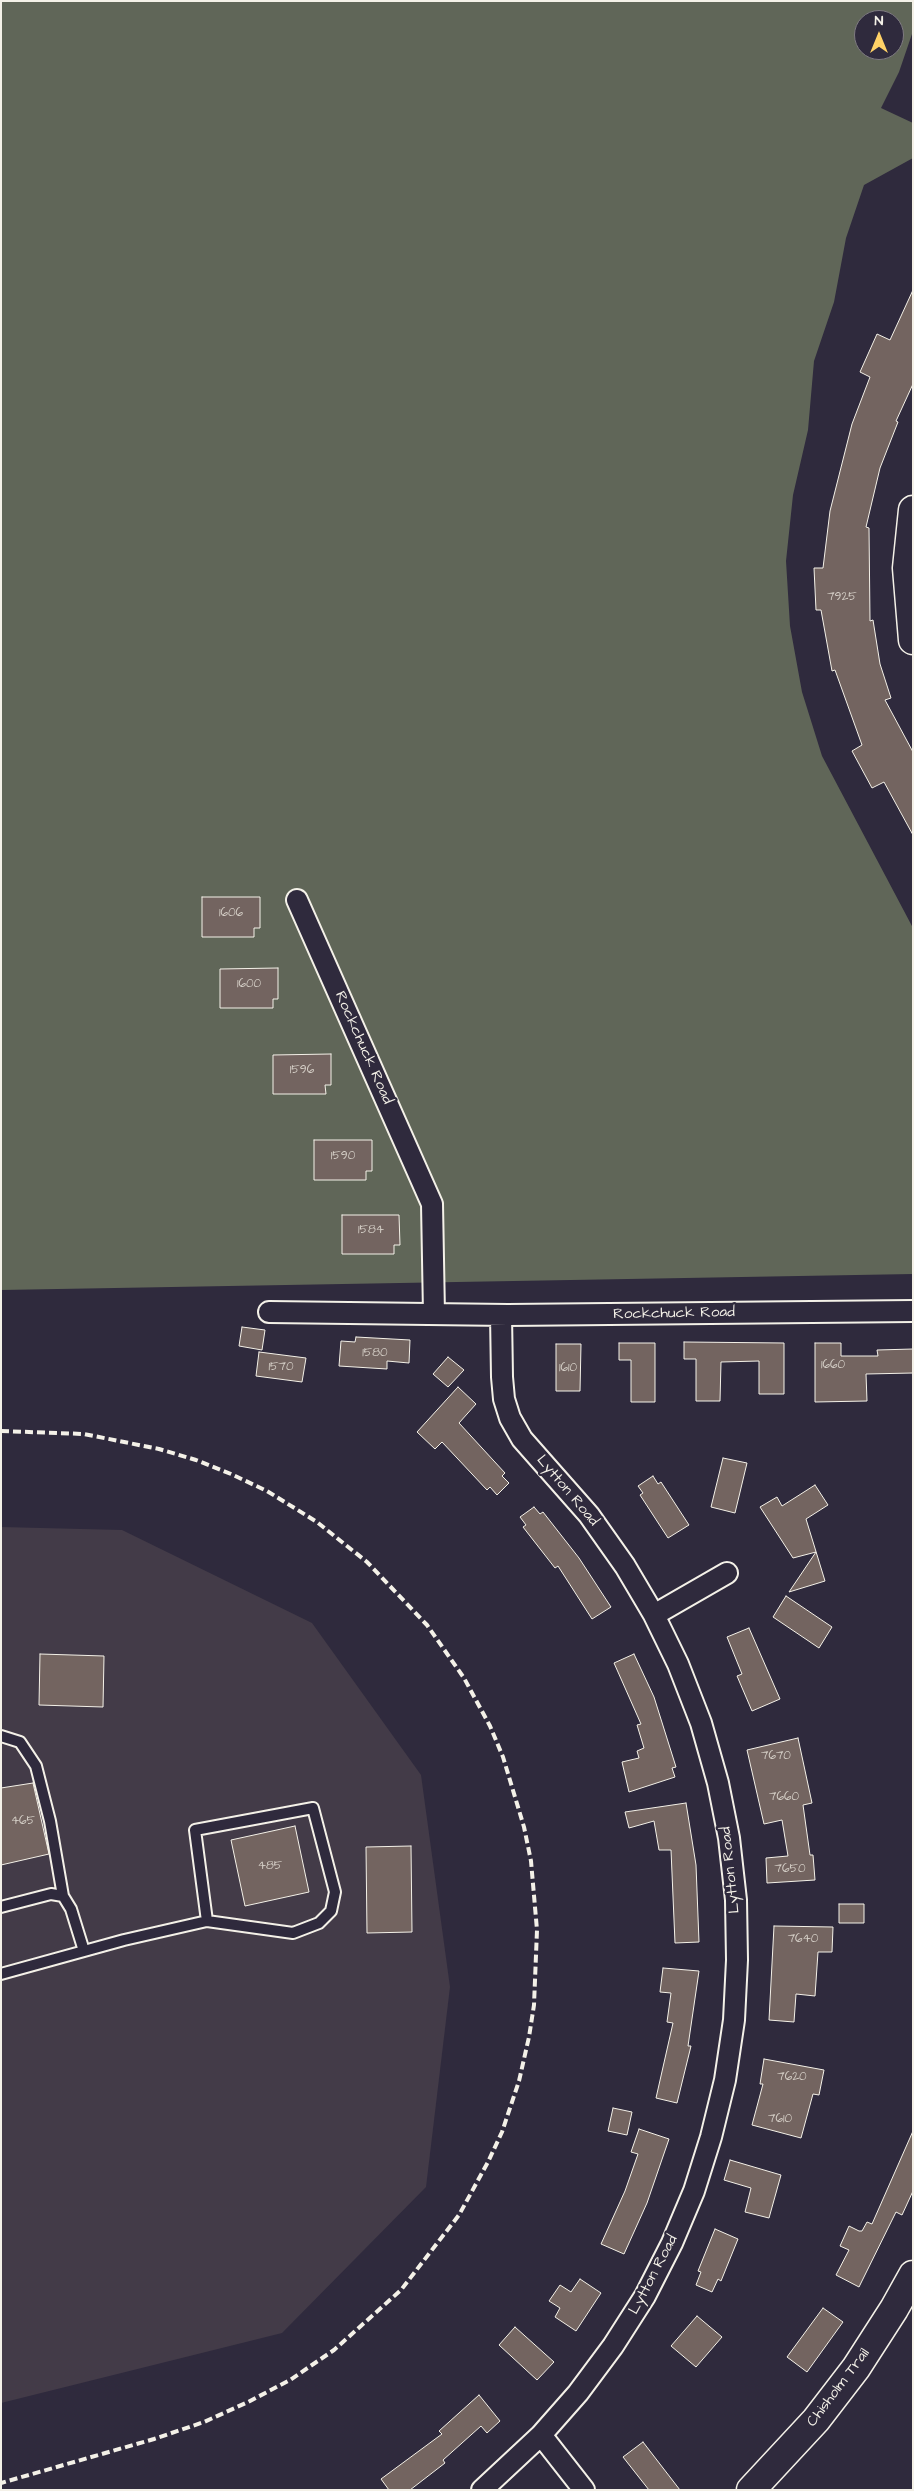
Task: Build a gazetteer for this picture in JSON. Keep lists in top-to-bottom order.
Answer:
{
  "streets": {
    "street": ["Rockchuck Road", "Lytton Road", "Chisholm Trail"]
  },
  "crossings": [
    ["Rockchuck Road", "Lytton Road"]
  ],
  "house_numbers": [
    "7925",
    "1606",
    "1600",
    "1596",
    "1590",
    "1584",
    "1580",
    "1660",
    "1570",
    "1610",
    "7670",
    "7660",
    "465",
    "485",
    "7650",
    "7640",
    "7620",
    "7610"
  ],
  "north": "top"
}
